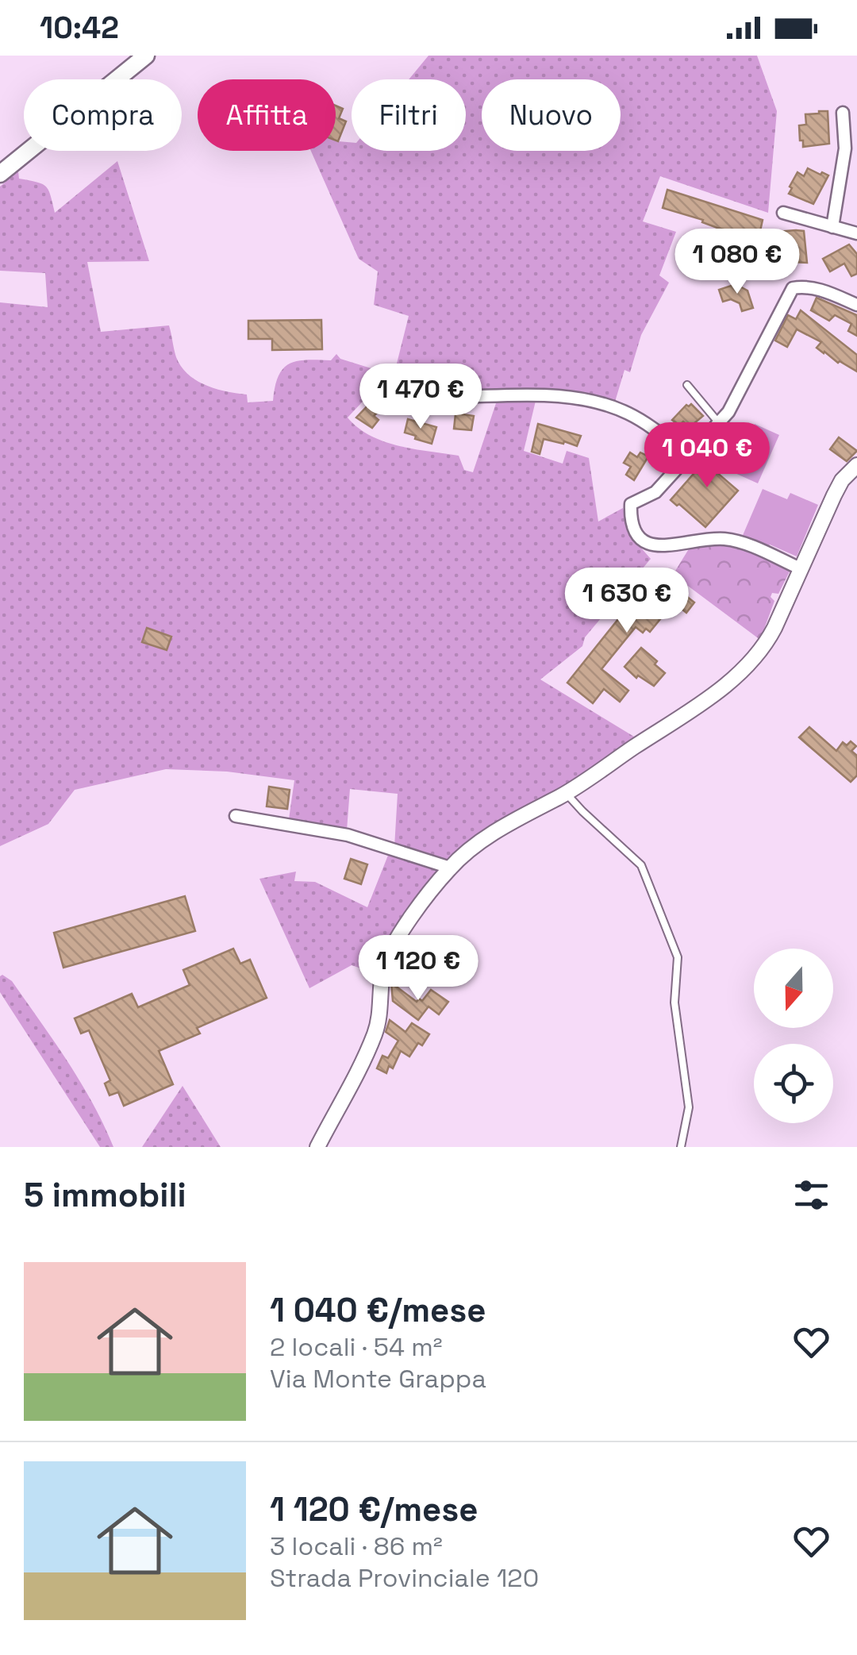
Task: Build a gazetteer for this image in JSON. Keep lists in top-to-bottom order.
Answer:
{
  "north": "bottom",
  "page": {
    "status": "10:42",
    "chip": [
      "Compra",
      "Affitta",
      "Filtri",
      "Nuovo"
    ],
    "price": [
      "1 080 €",
      "1 470 €",
      "1 040 €",
      "1 630 €",
      "1 120 €"
    ],
    "heading": "5 immobili",
    "list": [
      {
        "name": "1 040 €/mese",
        "note": "2 locali · 54 m² · Via Monte Grappa"
      },
      {
        "name": "1 120 €/mese",
        "note": "3 locali · 86 m² · Strada Provinciale 120"
      }
    ]
  }
}
